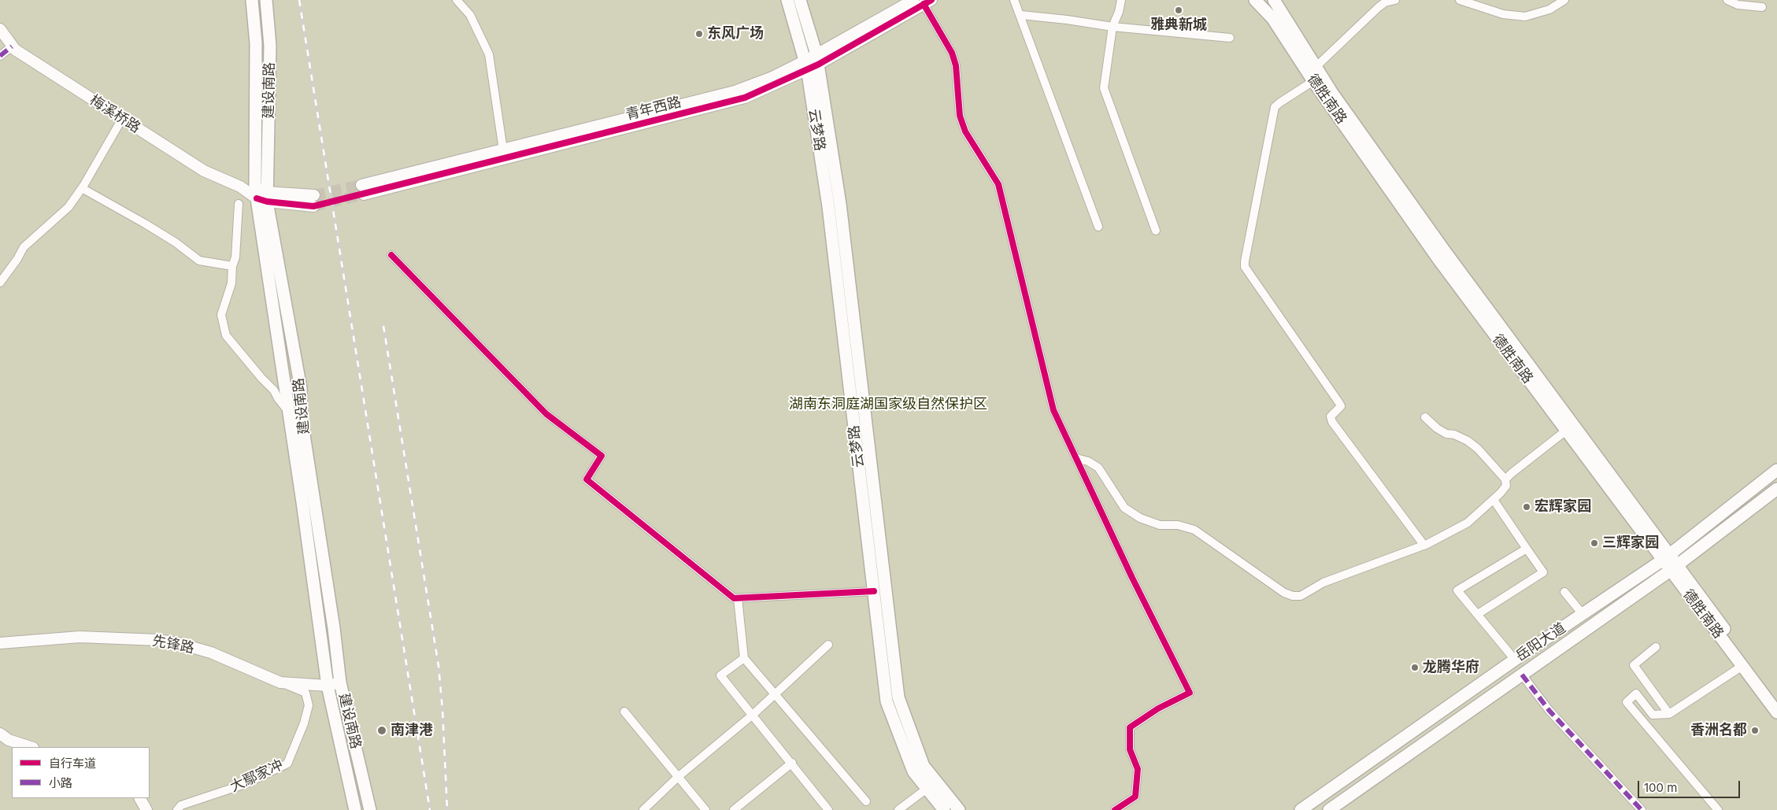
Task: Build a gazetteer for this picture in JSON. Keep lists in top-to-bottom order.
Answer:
{
  "streets": {
    "main road": [
      "建设南路",
      "德胜南路",
      "青年西路",
      "梅溪桥路",
      "云梦路",
      "岳阳大道",
      "先锋路"
    ],
    "street": ["大鄢家冲"]
  },
  "crossings": [
    ["建设南路", "梅溪桥路"],
    ["建设南路", "先锋路"],
    ["德胜南路", "岳阳大道"],
    ["青年西路", "云梦路"],
    ["先锋路", "大鄢家冲"]
  ],
  "parks": ["湖南东洞庭湖国家级自然保护区"],
  "places": [
    "雅典新城",
    "东风广场",
    "宏辉家园",
    "三辉家园",
    "龙腾华府",
    "南津港",
    "香洲名都"
  ],
  "legend": ["自行车道", "小路"],
  "scale_bar": "100 m"
}
